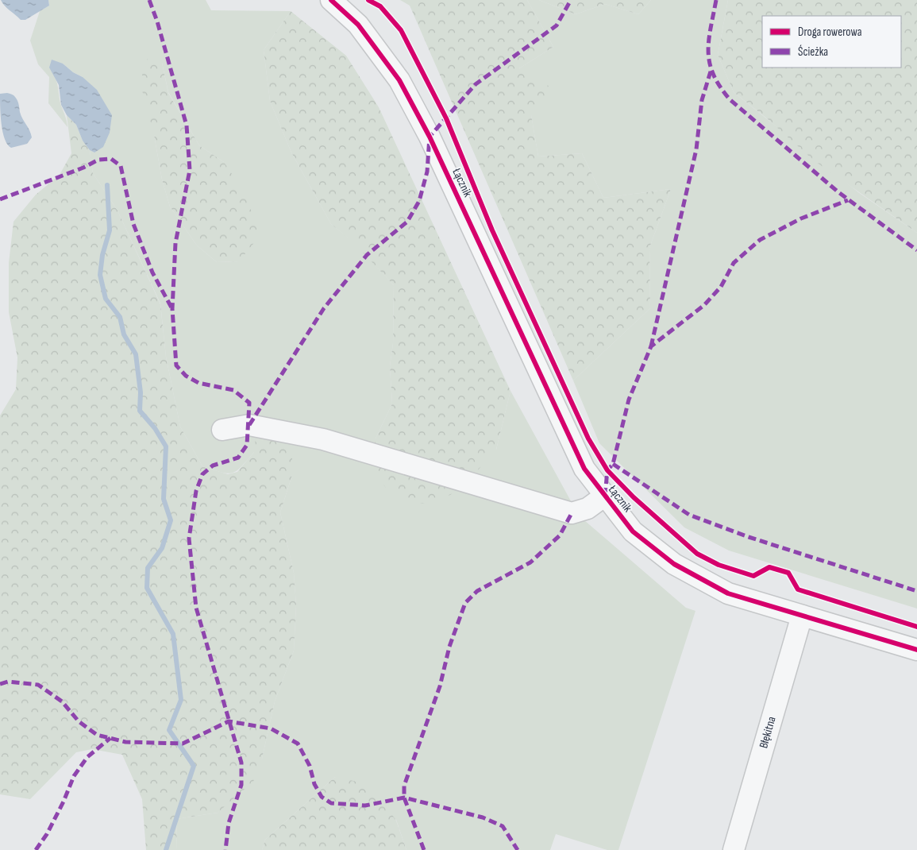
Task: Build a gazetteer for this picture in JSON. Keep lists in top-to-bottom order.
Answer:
{
  "streets": {
    "street": ["Łącznik", "Błękitna"]
  },
  "crossings": [
    ["Łącznik", "Błękitna"]
  ],
  "legend": ["Droga rowerowa", "Ścieżka"]
}
